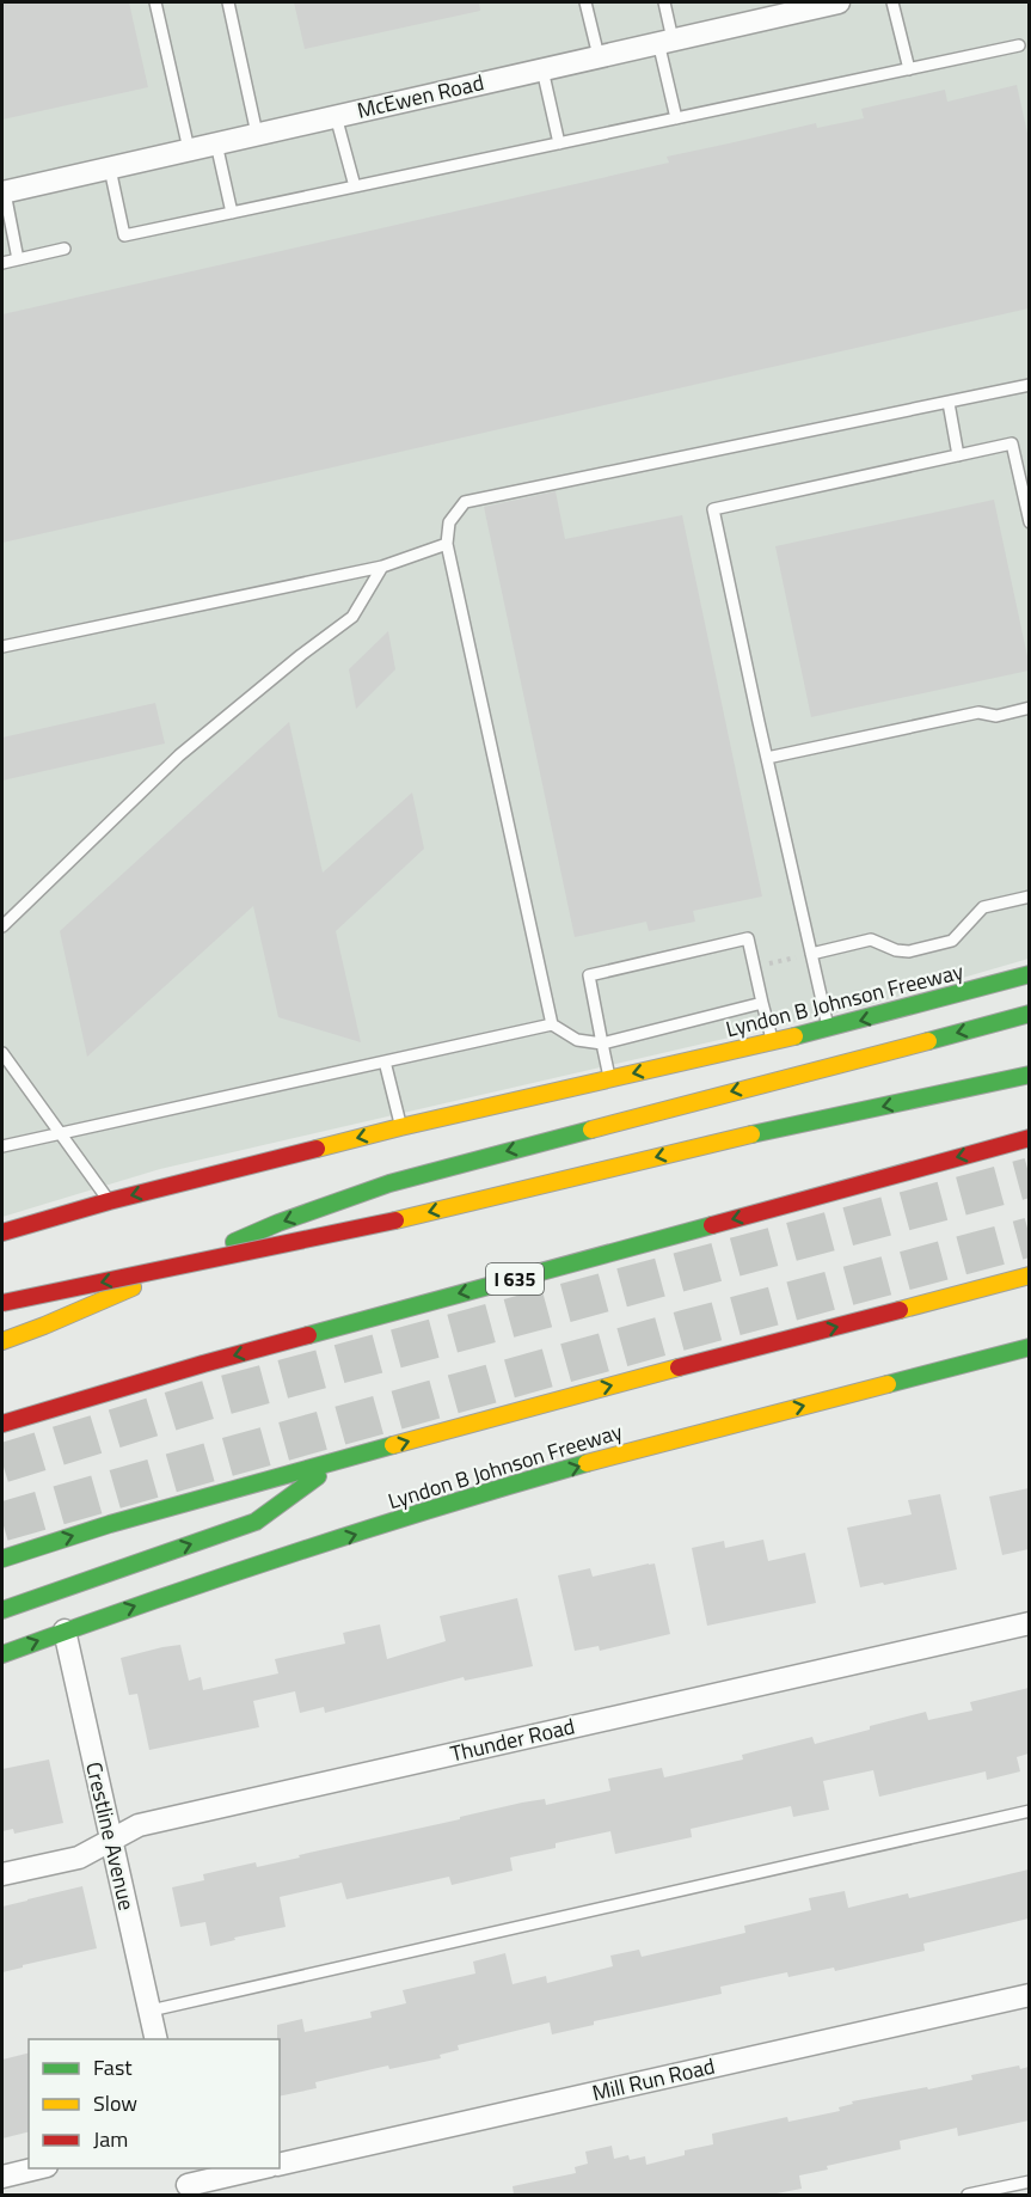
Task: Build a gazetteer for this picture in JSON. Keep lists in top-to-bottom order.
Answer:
{
  "streets": {
    "main road": ["Lyndon B Johnson Freeway", "I 635"],
    "street": [
      "McEwen Road",
      "Thunder Road",
      "Crestline Avenue",
      "Mill Run Road"
    ]
  },
  "crossings": [
    ["Lyndon B Johnson Freeway", "Crestline Avenue"],
    ["Thunder Road", "Crestline Avenue"]
  ],
  "legend": ["Fast", "Slow", "Jam"]
}
